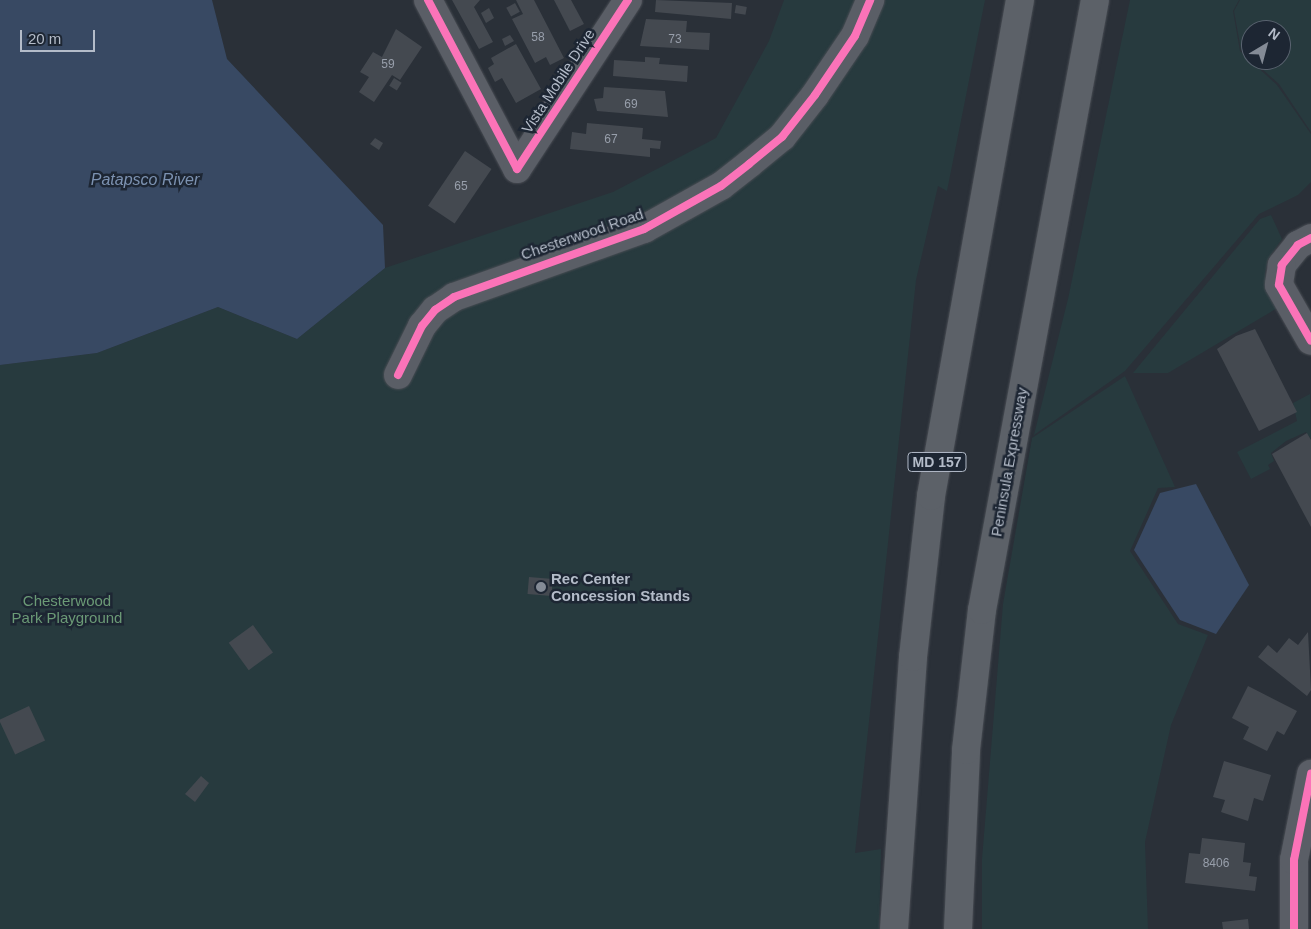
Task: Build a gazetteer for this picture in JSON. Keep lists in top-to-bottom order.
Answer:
{
  "streets": {
    "main road": ["MD 157", "Peninsula Expressway"],
    "street": ["Vista Mobile Drive", "Chesterwood Road"]
  },
  "water": ["Patapsco River"],
  "parks": ["Chesterwood Park Playground"],
  "places": ["Rec Center Concession Stands"],
  "house_numbers": [
    "58",
    "73",
    "59",
    "69",
    "67",
    "65",
    "8406"
  ],
  "scale_bar": "20 m",
  "north": "top right"
}
